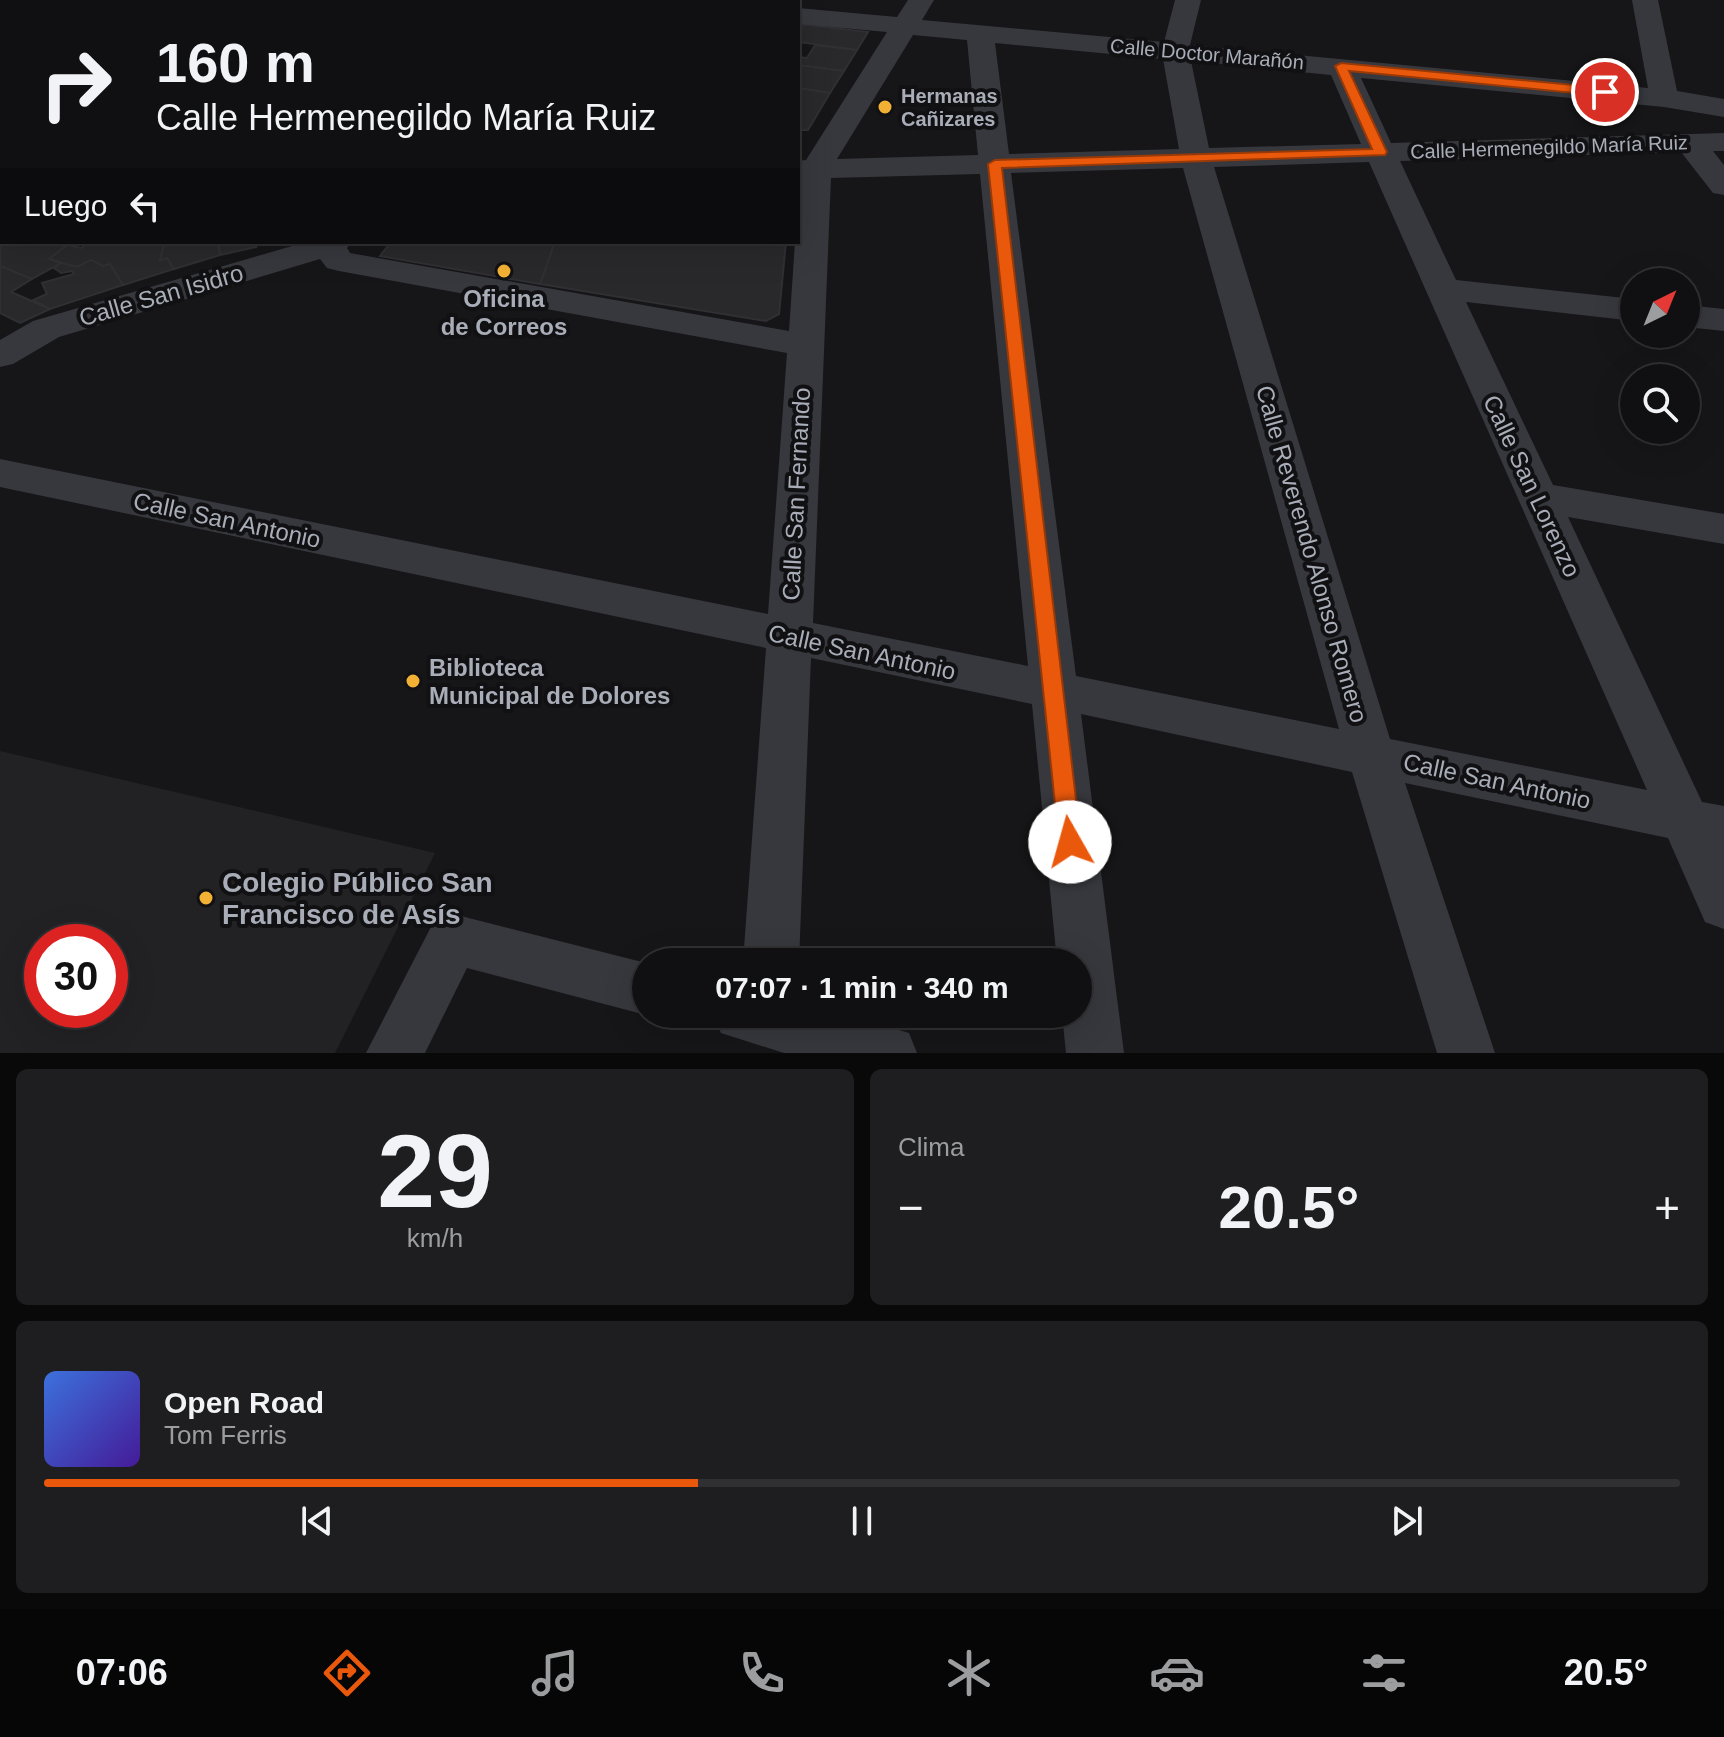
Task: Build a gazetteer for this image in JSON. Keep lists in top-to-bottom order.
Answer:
{
  "streets": {
    "street": [
      "Calle Doctor Marañón",
      "Calle Hermenegildo María Ruiz",
      "Calle San Isidro",
      "Calle San Lorenzo",
      "Calle San Fernando",
      "Calle San Antonio",
      "Calle Reverendo Alonso Romero"
    ]
  },
  "crossings": [
    ["Calle Doctor Marañón", "Calle San Lorenzo"],
    ["Calle Doctor Marañón", "Calle Reverendo Alonso Romero"],
    ["Calle Hermenegildo María Ruiz", "Calle San Lorenzo"],
    ["Calle Hermenegildo María Ruiz", "Calle San Fernando"],
    ["Calle Hermenegildo María Ruiz", "Calle Reverendo Alonso Romero"],
    ["Calle San Lorenzo", "Calle San Antonio"],
    ["Calle San Fernando", "Calle San Antonio"],
    ["Calle San Antonio", "Calle Reverendo Alonso Romero"]
  ],
  "places": [
    "Hermanas Cañizares",
    "Oficina de Correos",
    "Biblioteca Municipal de Dolores",
    "Colegio Público San Francisco de Asís"
  ],
  "north": "top right",
  "page": {
    "turn": ["160 m", "Calle Hermenegildo María Ruiz"],
    "then": "Luego",
    "limit": "30",
    "trip": "07:07 · 1 min · 340 m",
    "tile": [
      ["29", "km/h"],
      "Clima"
    ],
    "heat": ["−", "20.5°", "+"],
    "song": ["Open Road", "Tom Ferris"],
    "tabs": ["07:06", "20.5°"]
  }
}
